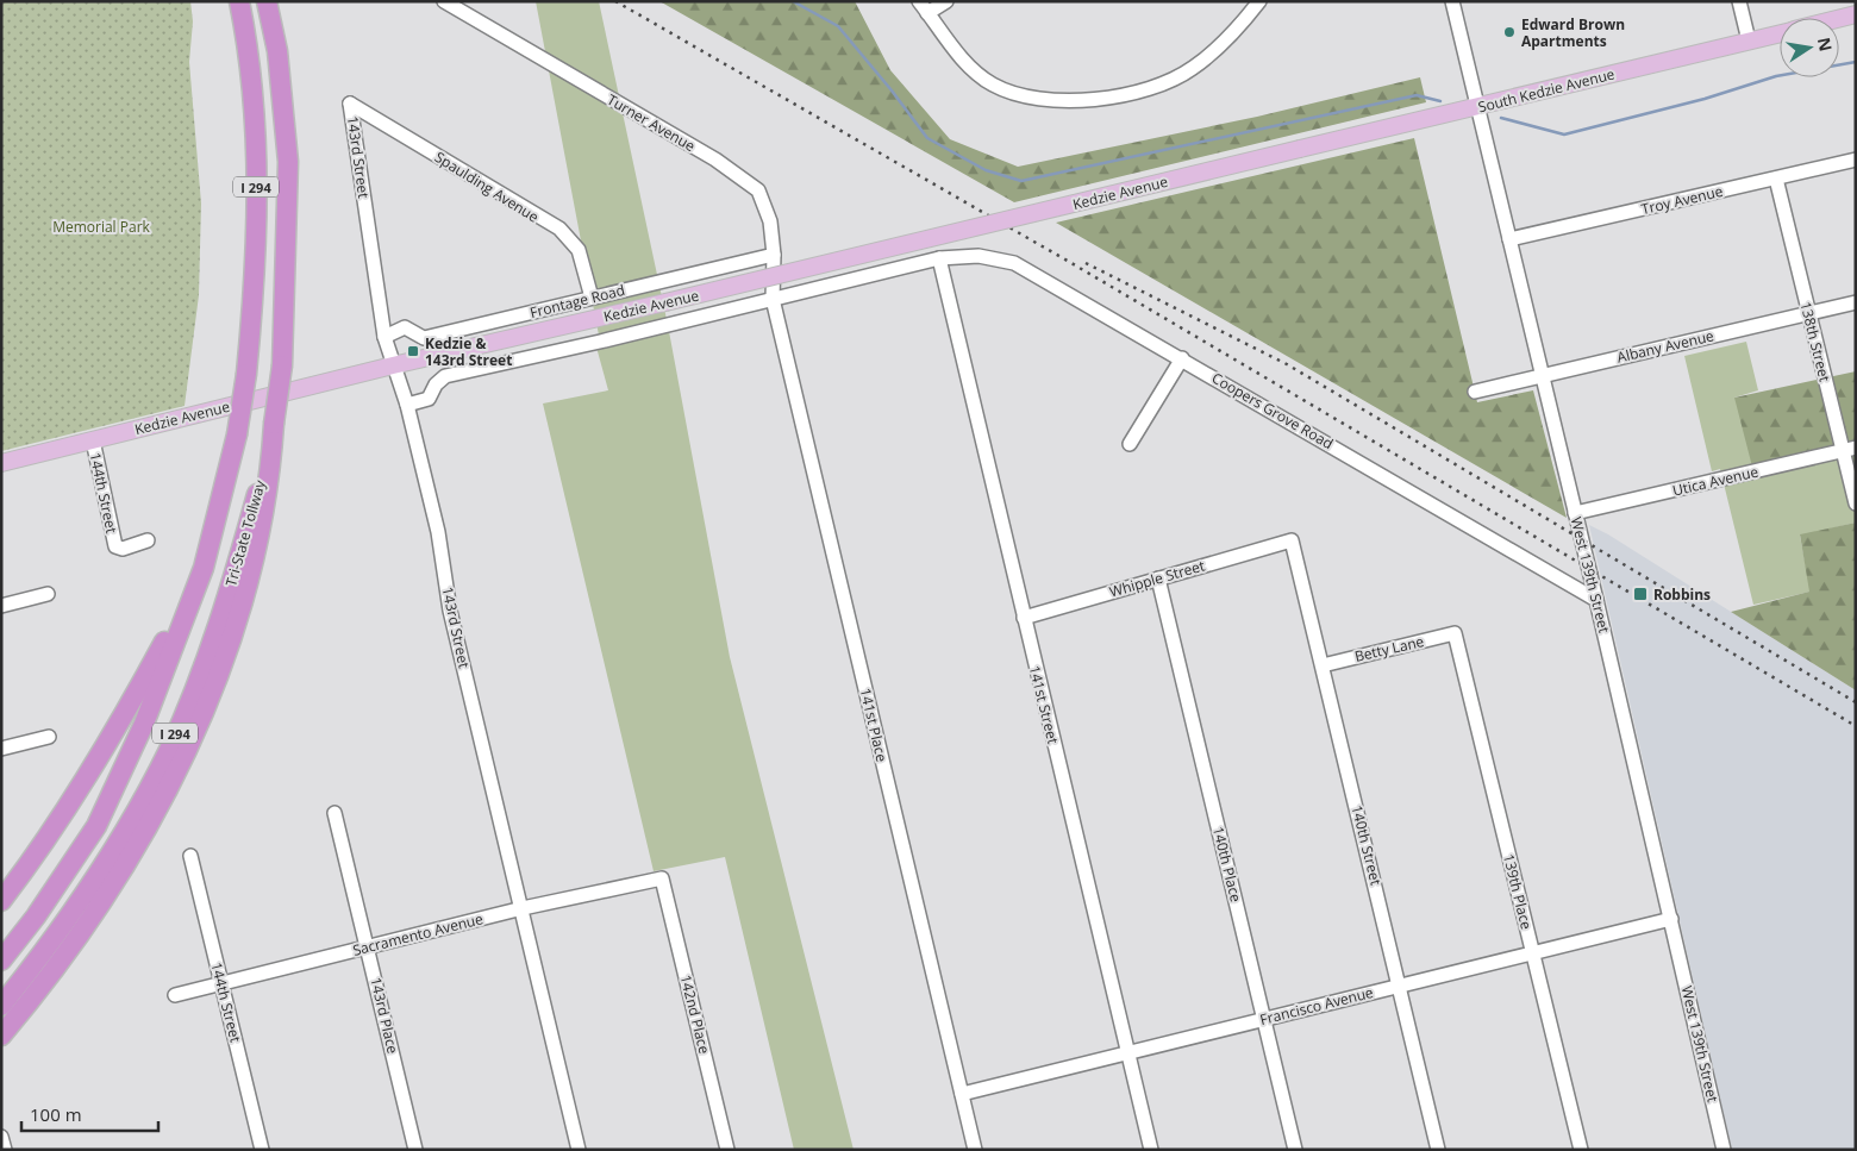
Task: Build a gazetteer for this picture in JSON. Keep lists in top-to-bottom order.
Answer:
{
  "streets": {
    "highway": ["I 294", "Tri-State Tollway"],
    "main road": ["South Kedzie Avenue", "Kedzie Avenue"],
    "street": [
      "Turner Avenue",
      "143rd Street",
      "Spaulding Avenue",
      "Troy Avenue",
      "Frontage Road",
      "138th Street",
      "Albany Avenue",
      "Coopers Grove Road",
      "Utica Avenue",
      "144th Street",
      "West 139th Street",
      "Whipple Street",
      "Betty Lane",
      "141st Street",
      "141st Place",
      "140th Street",
      "140th Place",
      "139th Place",
      "Sacramento Avenue",
      "Francisco Avenue",
      "142nd Place",
      "143rd Place"
    ]
  },
  "crossings": [
    ["South Kedzie Avenue", "Kedzie Avenue"],
    ["South Kedzie Avenue", "West 139th Street"],
    ["Turner Avenue", "Frontage Road"],
    ["Turner Avenue", "Coopers Grove Road"],
    ["Turner Avenue", "141st Place"],
    ["143rd Street", "Spaulding Avenue"],
    ["143rd Street", "Kedzie Avenue"],
    ["143rd Street", "Frontage Road"],
    ["143rd Street", "Coopers Grove Road"],
    ["143rd Street", "Sacramento Avenue"],
    ["Spaulding Avenue", "Frontage Road"],
    ["Kedzie Avenue", "144th Street"],
    ["Troy Avenue", "138th Street"],
    ["Troy Avenue", "West 139th Street"],
    ["138th Street", "Albany Avenue"],
    ["138th Street", "Utica Avenue"],
    ["Albany Avenue", "West 139th Street"],
    ["Coopers Grove Road", "West 139th Street"],
    ["Coopers Grove Road", "141st Street"],
    ["Coopers Grove Road", "141st Place"],
    ["Utica Avenue", "West 139th Street"],
    ["144th Street", "Sacramento Avenue"],
    ["West 139th Street", "Francisco Avenue"],
    ["Whipple Street", "141st Street"],
    ["Whipple Street", "140th Street"],
    ["Whipple Street", "140th Place"],
    ["Betty Lane", "140th Street"],
    ["Betty Lane", "139th Place"],
    ["141st Street", "Francisco Avenue"],
    ["141st Place", "Francisco Avenue"],
    ["140th Street", "Francisco Avenue"],
    ["140th Place", "Francisco Avenue"],
    ["139th Place", "Francisco Avenue"],
    ["Sacramento Avenue", "142nd Place"],
    ["Sacramento Avenue", "143rd Place"]
  ],
  "parks": ["Memorial Park"],
  "places": {
    "other": ["Edward Brown Apartments"],
    "transit": ["Kedzie & 143rd Street", "Robbins"]
  },
  "scale_bar": "100 m",
  "north": "right"
}
